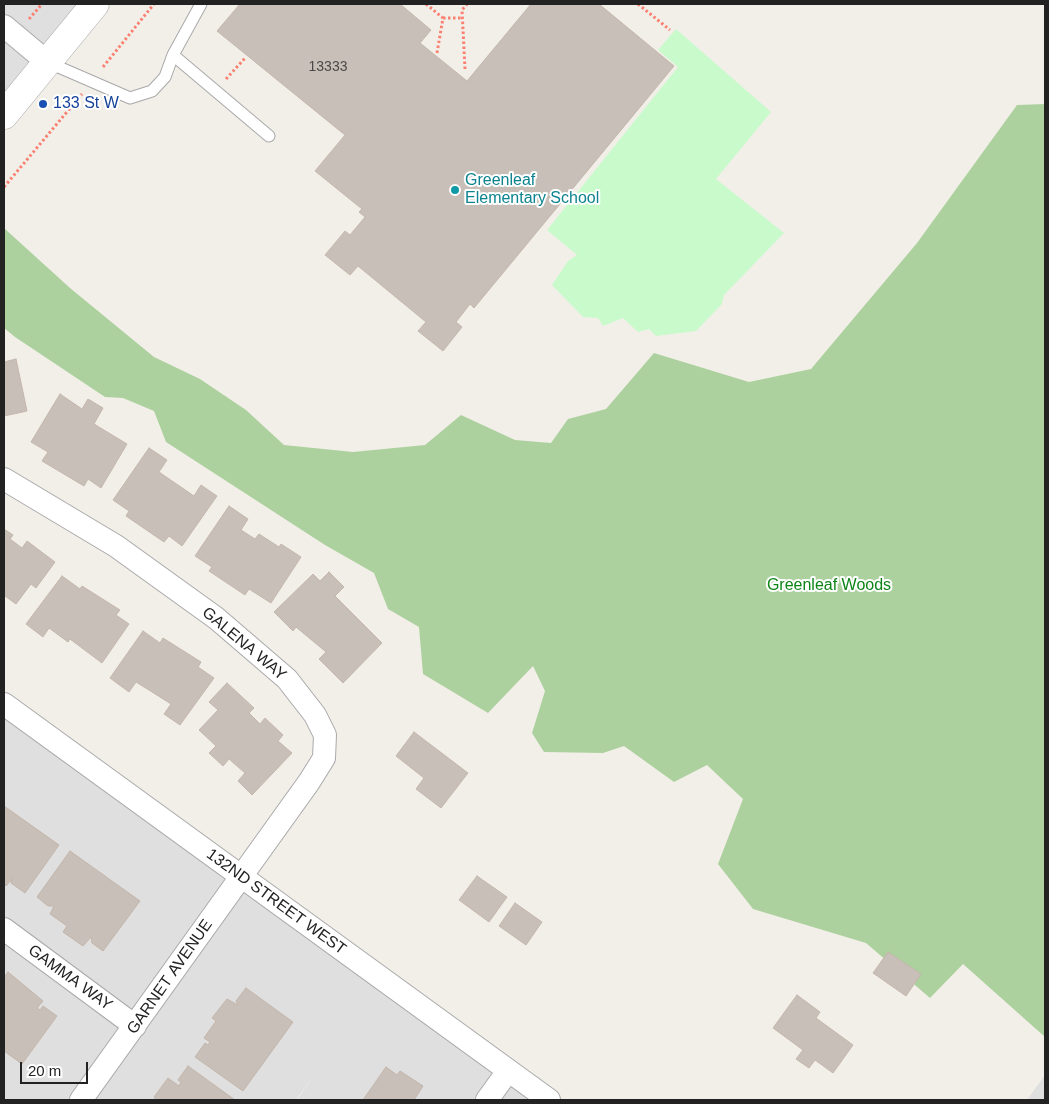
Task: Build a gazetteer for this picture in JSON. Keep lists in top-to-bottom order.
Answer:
{
  "streets": {
    "street": [
      "GALENA WAY",
      "132ND STREET WEST",
      "GARNET AVENUE",
      "GAMMA WAY"
    ]
  },
  "crossings": [
    ["GALENA WAY", "132ND STREET WEST"],
    ["GALENA WAY", "GARNET AVENUE"],
    ["132ND STREET WEST", "GARNET AVENUE"],
    ["GARNET AVENUE", "GAMMA WAY"]
  ],
  "parks": ["Greenleaf Woods"],
  "places": ["133 St W", "Greenleaf Elementary School"],
  "house_numbers": ["13333"],
  "scale_bar": "20 m"
}
